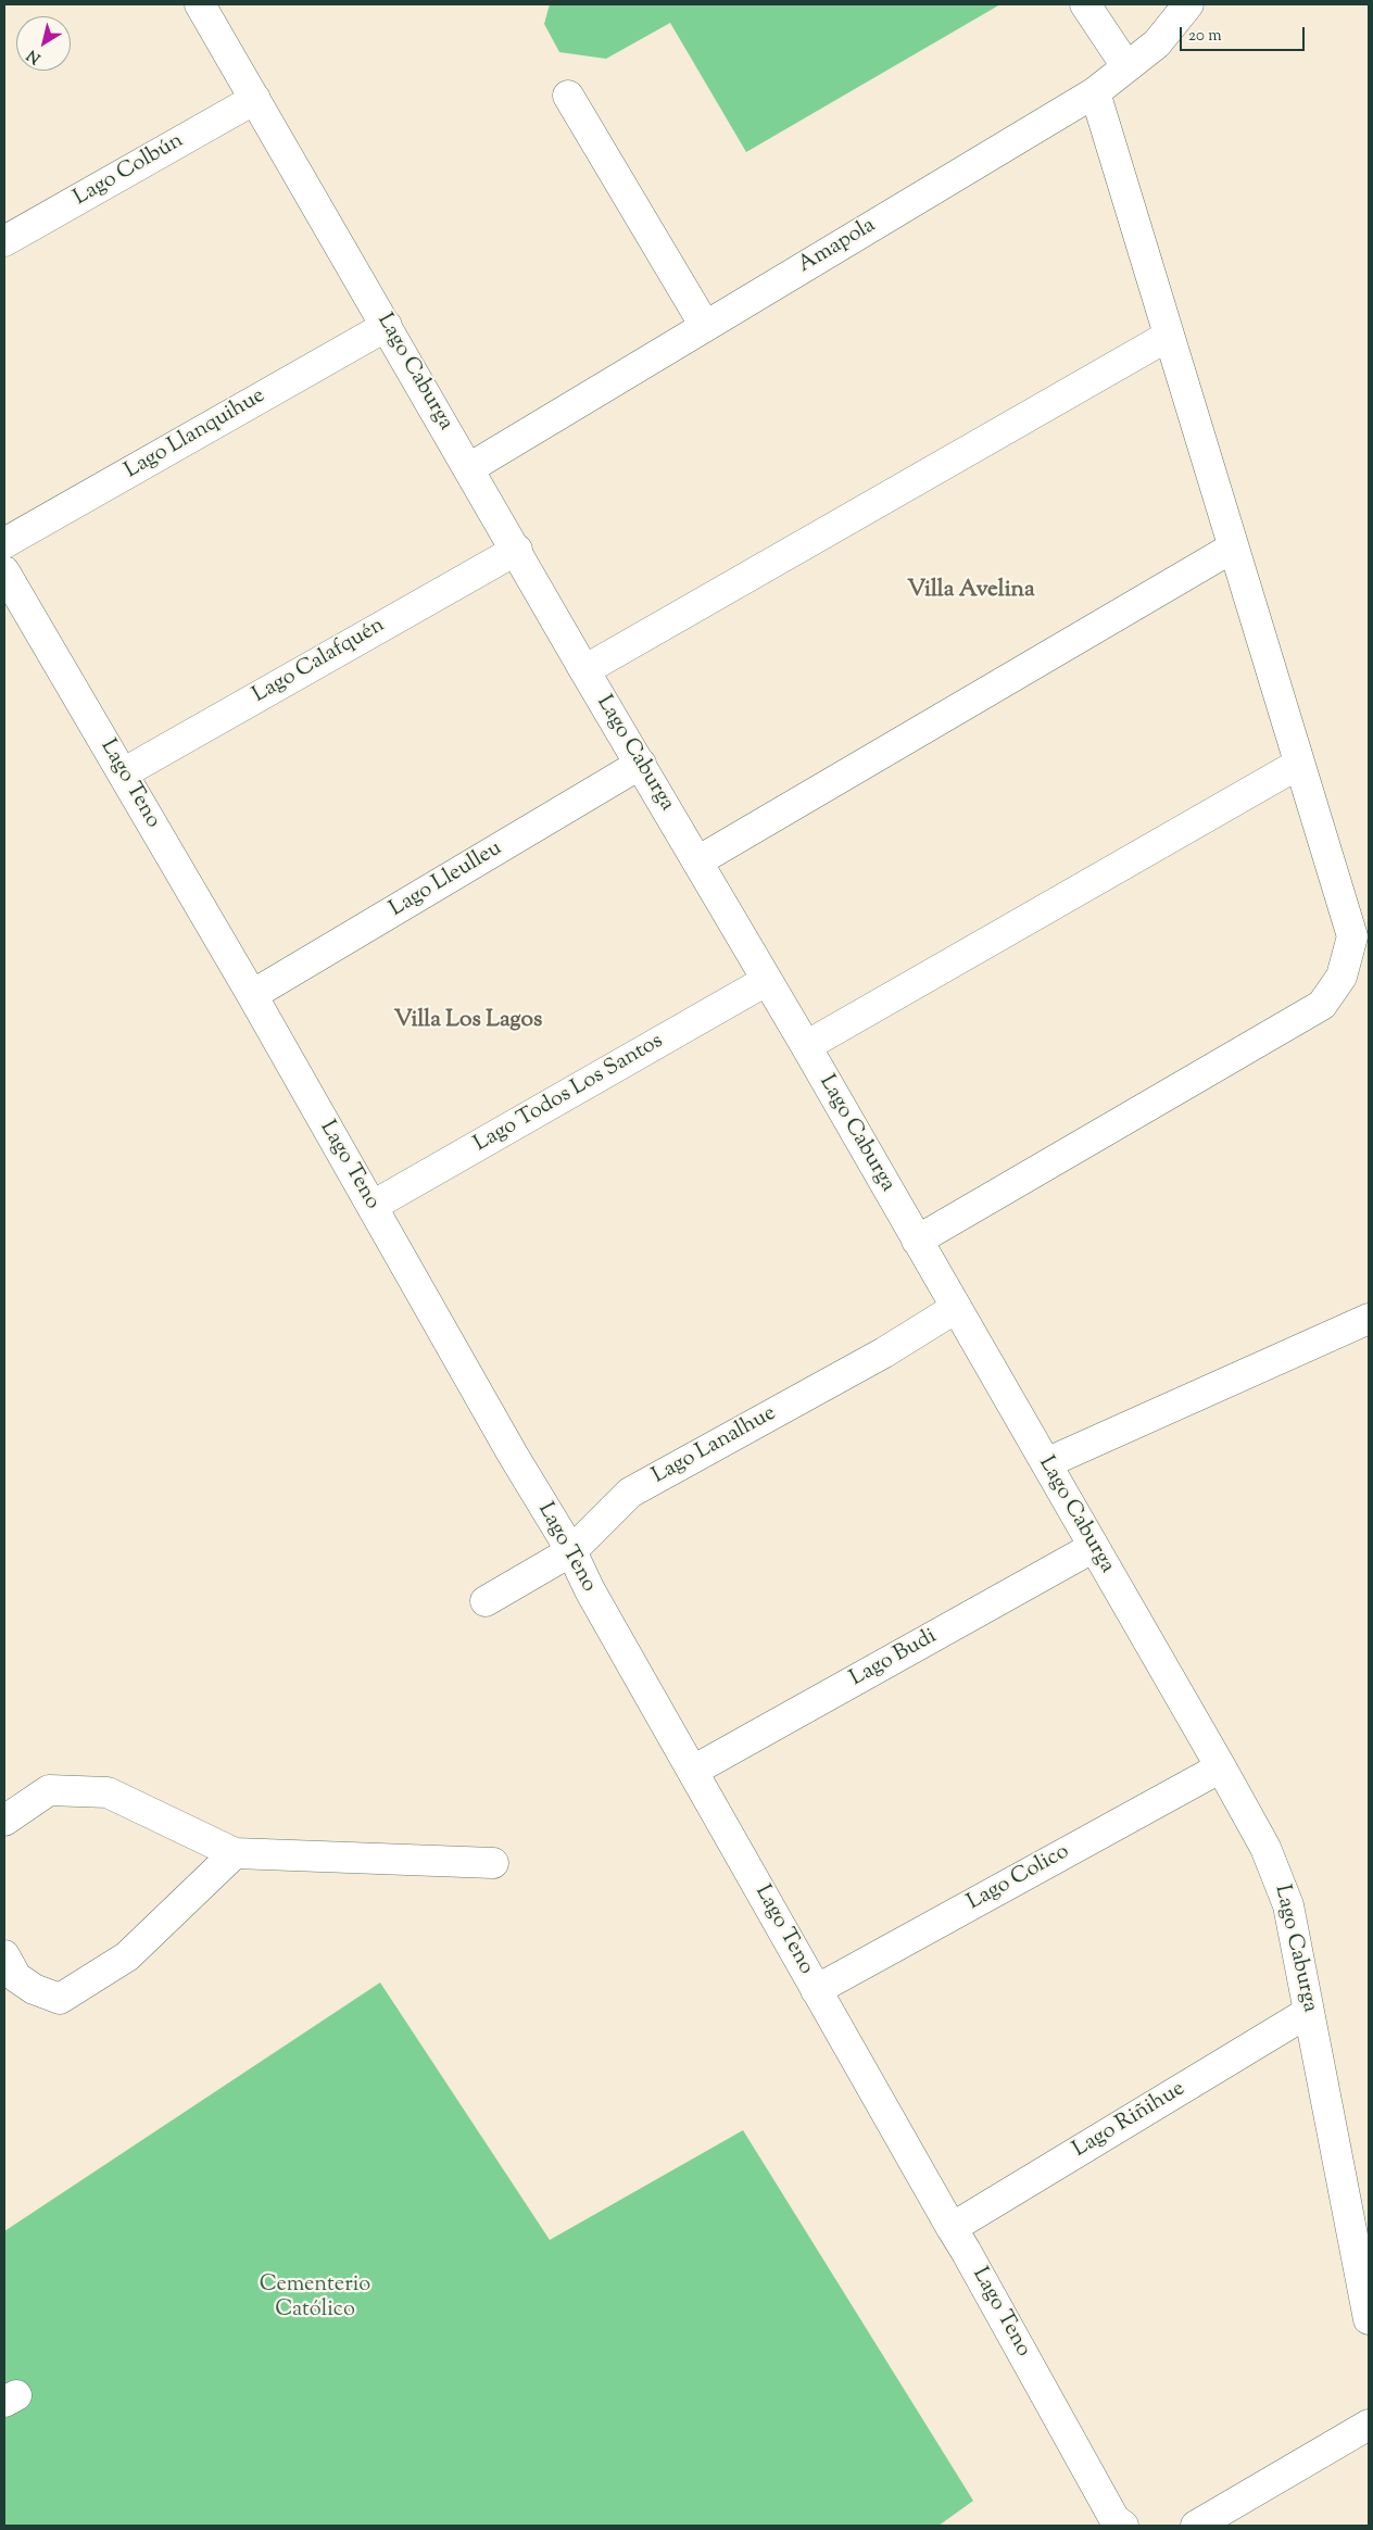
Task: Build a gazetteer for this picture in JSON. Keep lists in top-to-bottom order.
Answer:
{
  "streets": {
    "street": [
      "Lago Colbún",
      "Amapola",
      "Lago Caburga",
      "Lago Llanquihue",
      "Lago Calafquén",
      "Lago Teno",
      "Lago Lleulleu",
      "Lago Todos Los Santos",
      "Lago Lanalhue",
      "Lago Budi",
      "Lago Colico",
      "Lago Riñihue"
    ]
  },
  "crossings": [
    ["Lago Colbún", "Lago Caburga"],
    ["Amapola", "Lago Caburga"],
    ["Lago Caburga", "Lago Llanquihue"],
    ["Lago Caburga", "Lago Calafquén"],
    ["Lago Caburga", "Lago Lleulleu"],
    ["Lago Caburga", "Lago Todos Los Santos"],
    ["Lago Caburga", "Lago Lanalhue"],
    ["Lago Caburga", "Lago Budi"],
    ["Lago Caburga", "Lago Colico"],
    ["Lago Caburga", "Lago Riñihue"],
    ["Lago Calafquén", "Lago Teno"],
    ["Lago Teno", "Lago Lleulleu"],
    ["Lago Teno", "Lago Todos Los Santos"],
    ["Lago Teno", "Lago Lanalhue"],
    ["Lago Teno", "Lago Budi"],
    ["Lago Teno", "Lago Colico"],
    ["Lago Teno", "Lago Riñihue"]
  ],
  "districts": ["Villa Avelina", "Villa Los Lagos"],
  "parks": ["Cementerio Católico"],
  "scale_bar": "20 m",
  "north": "bottom left"
}
